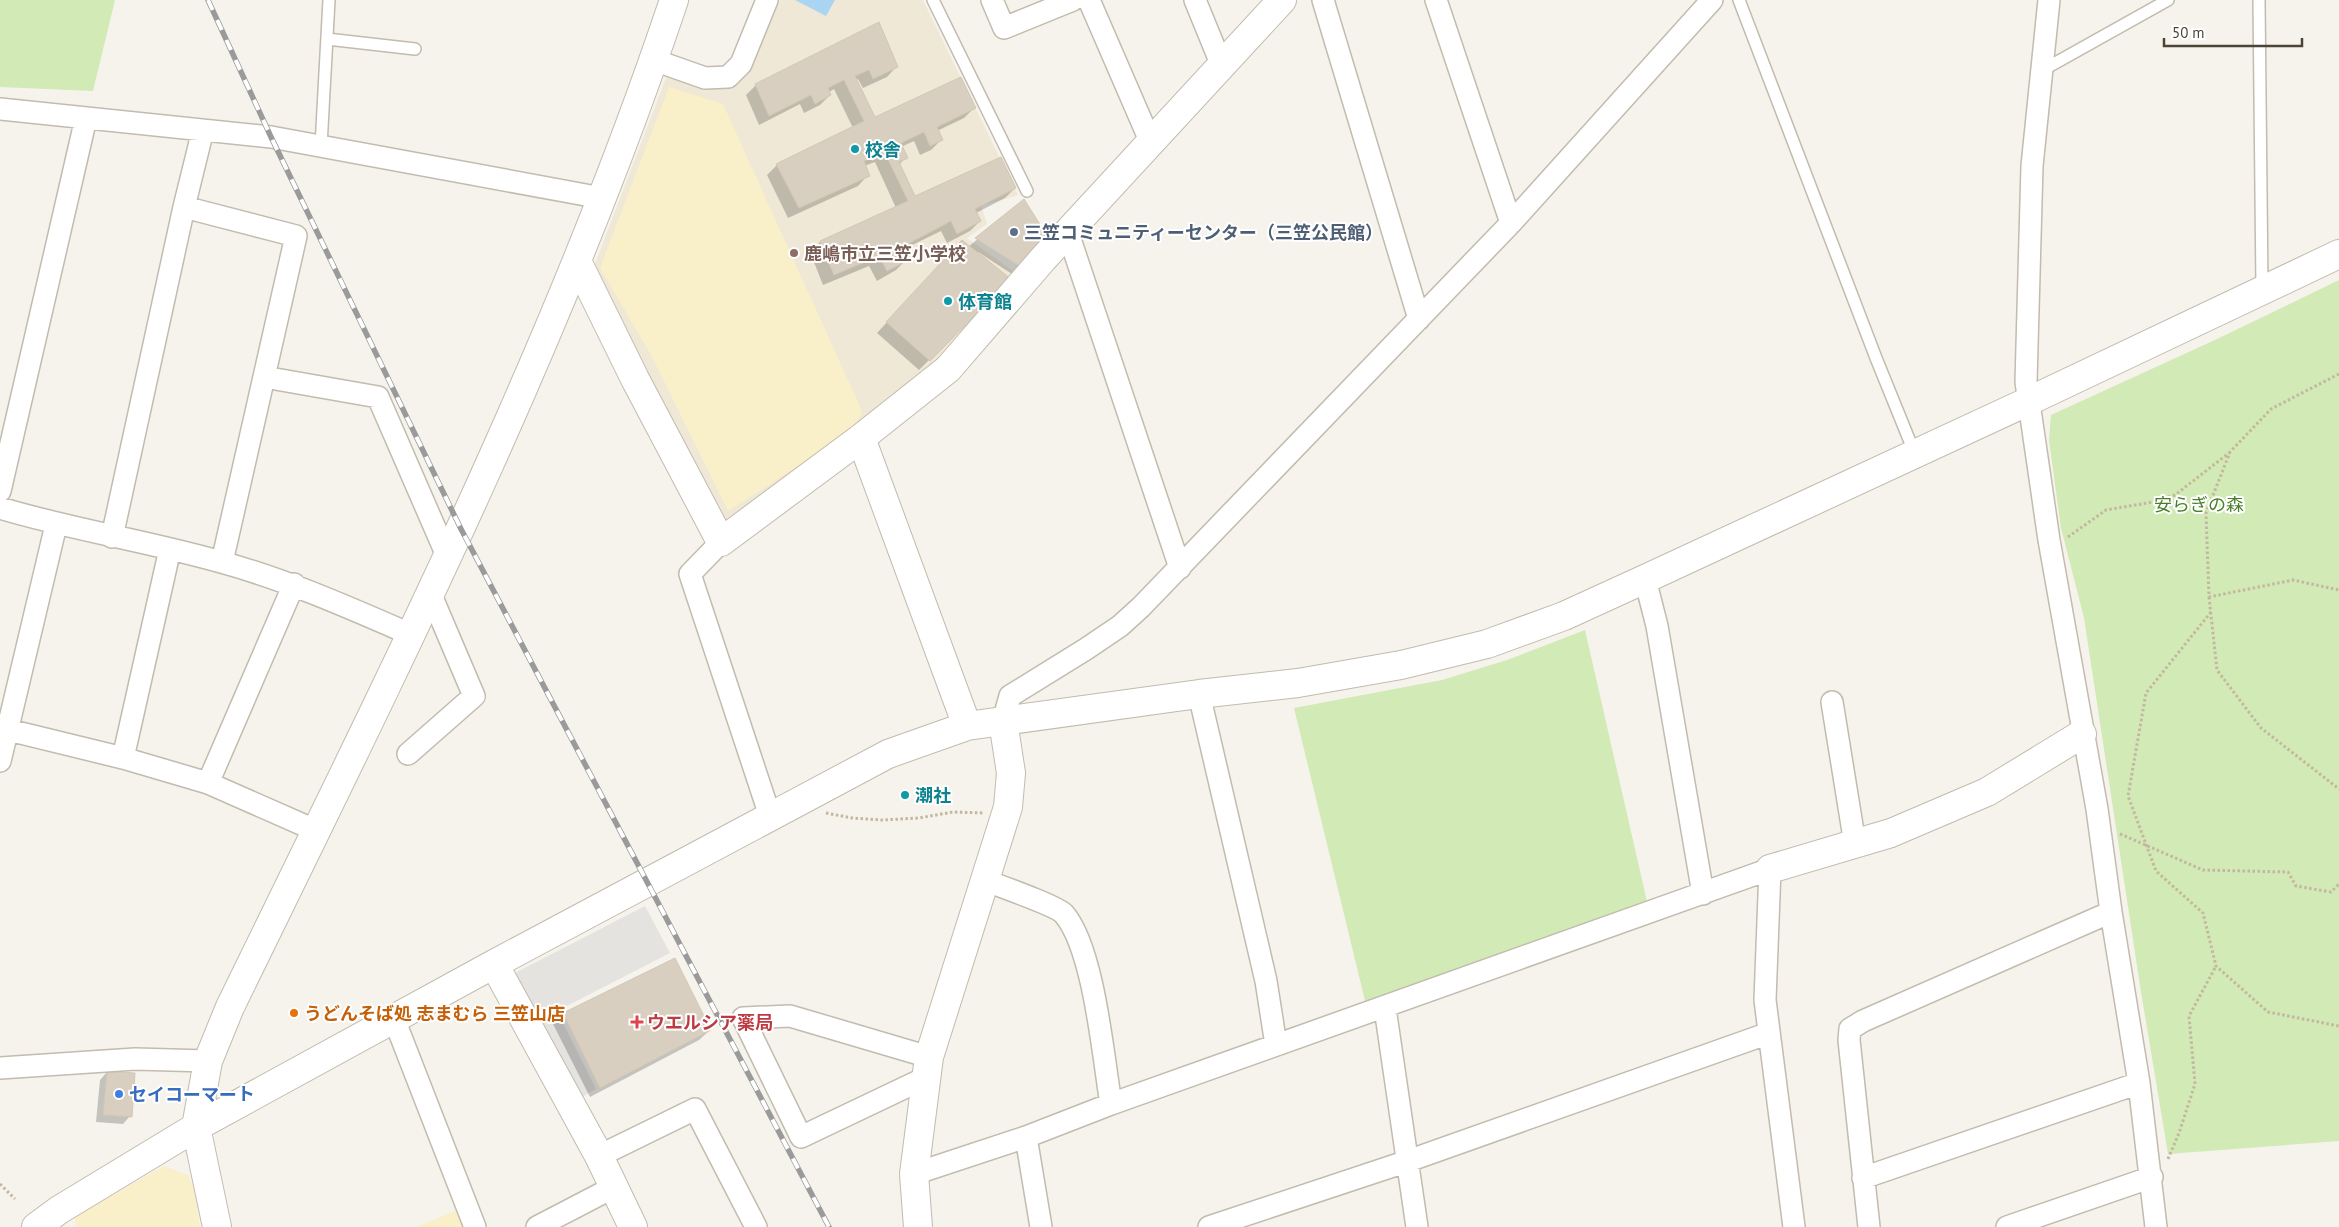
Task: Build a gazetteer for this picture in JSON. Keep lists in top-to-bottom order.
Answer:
{
  "parks": ["安らぎの森"],
  "places": {
    "other": [
      "校舎",
      "三笠コミュニティーセンター（三笠公民館）",
      "鹿嶋市立三笠小学校",
      "体育館",
      "潮社",
      "うどんそば処 志まむら 三笠山店",
      "セイコーマート"
    ],
    "health": ["ウエルシア薬局"]
  },
  "scale_bar": "50 m"
}
